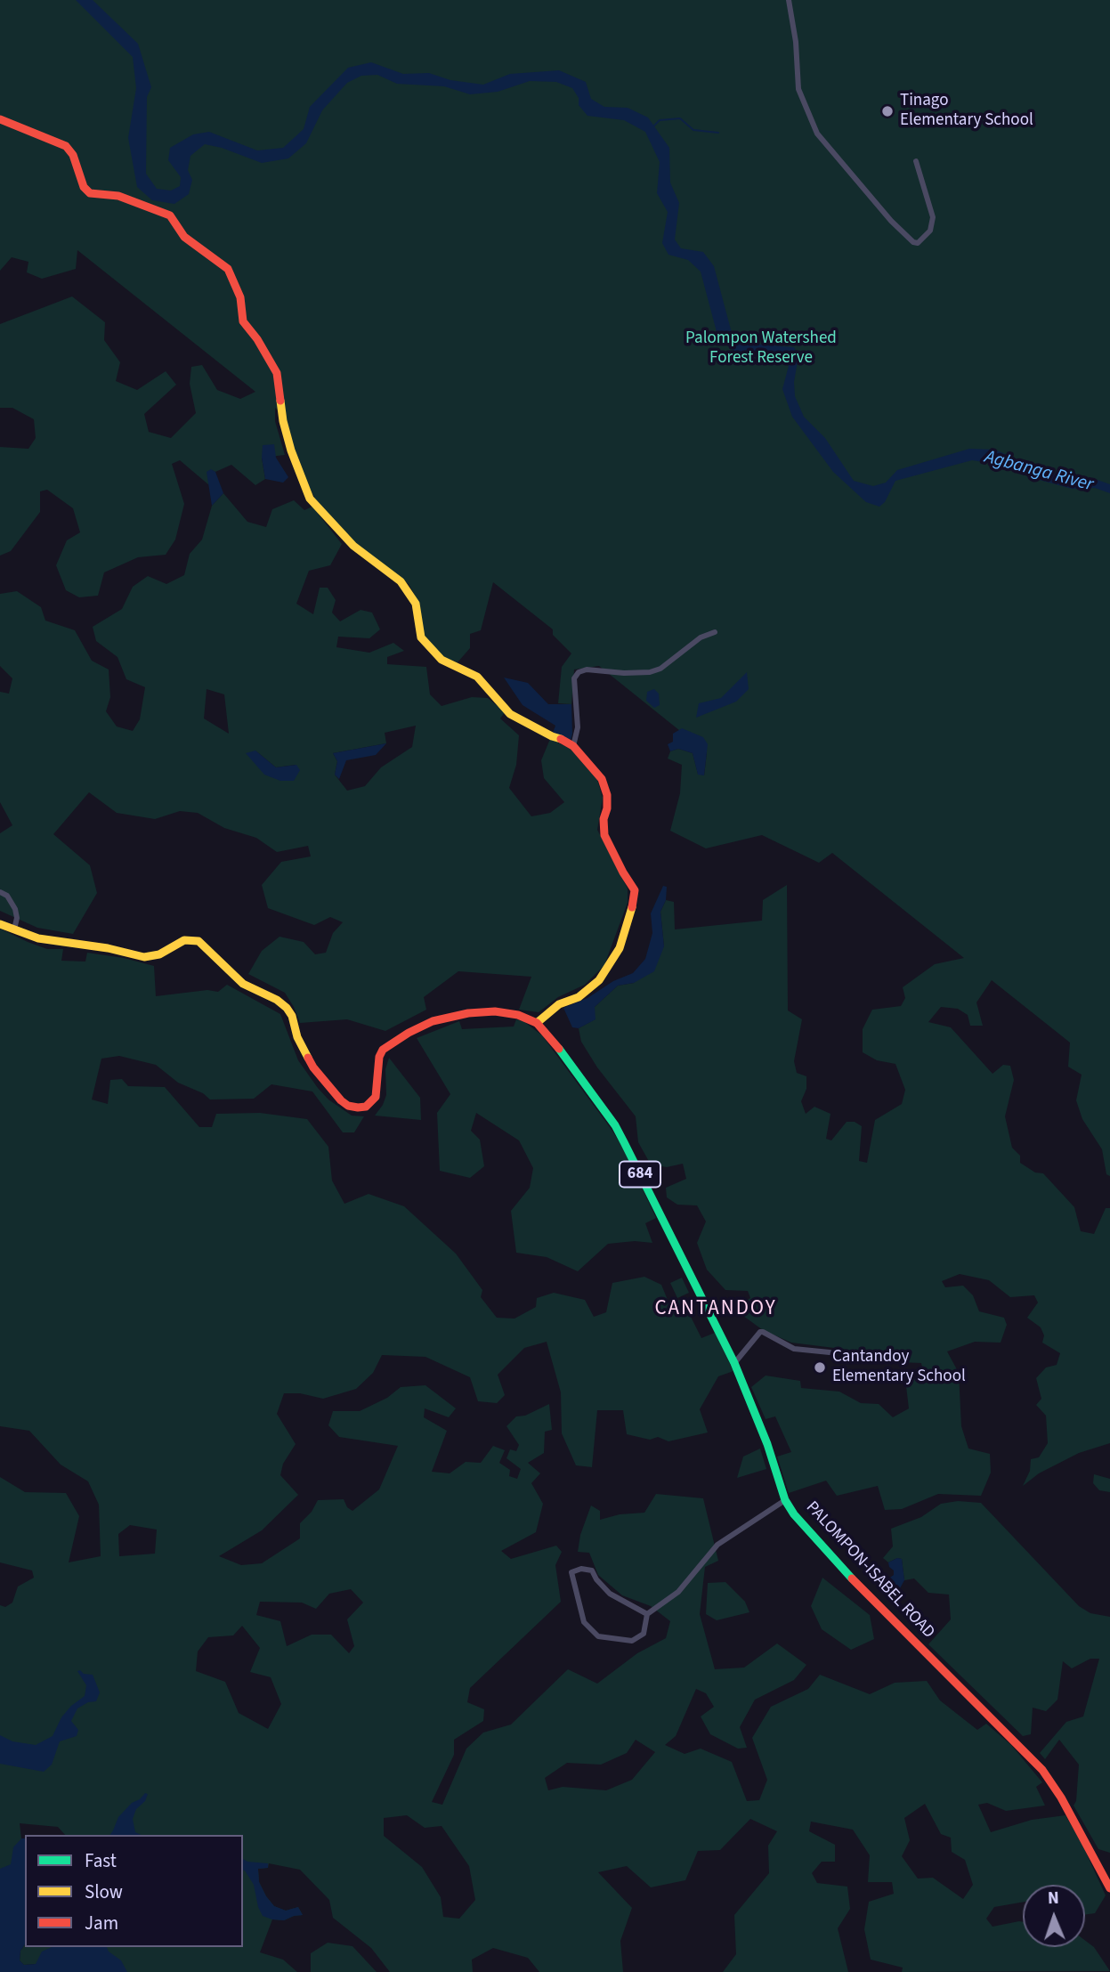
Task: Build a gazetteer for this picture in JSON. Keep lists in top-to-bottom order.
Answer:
{
  "streets": {
    "main road": ["684", "PALOMPON-ISABEL ROAD"]
  },
  "districts": ["CANTANDOY"],
  "water": ["Agbanga River"],
  "parks": ["Palompon Watershed Forest Reserve"],
  "places": ["Tinago Elementary School", "Cantandoy Elementary School"],
  "legend": ["Fast", "Slow", "Jam"],
  "north": "top"
}
